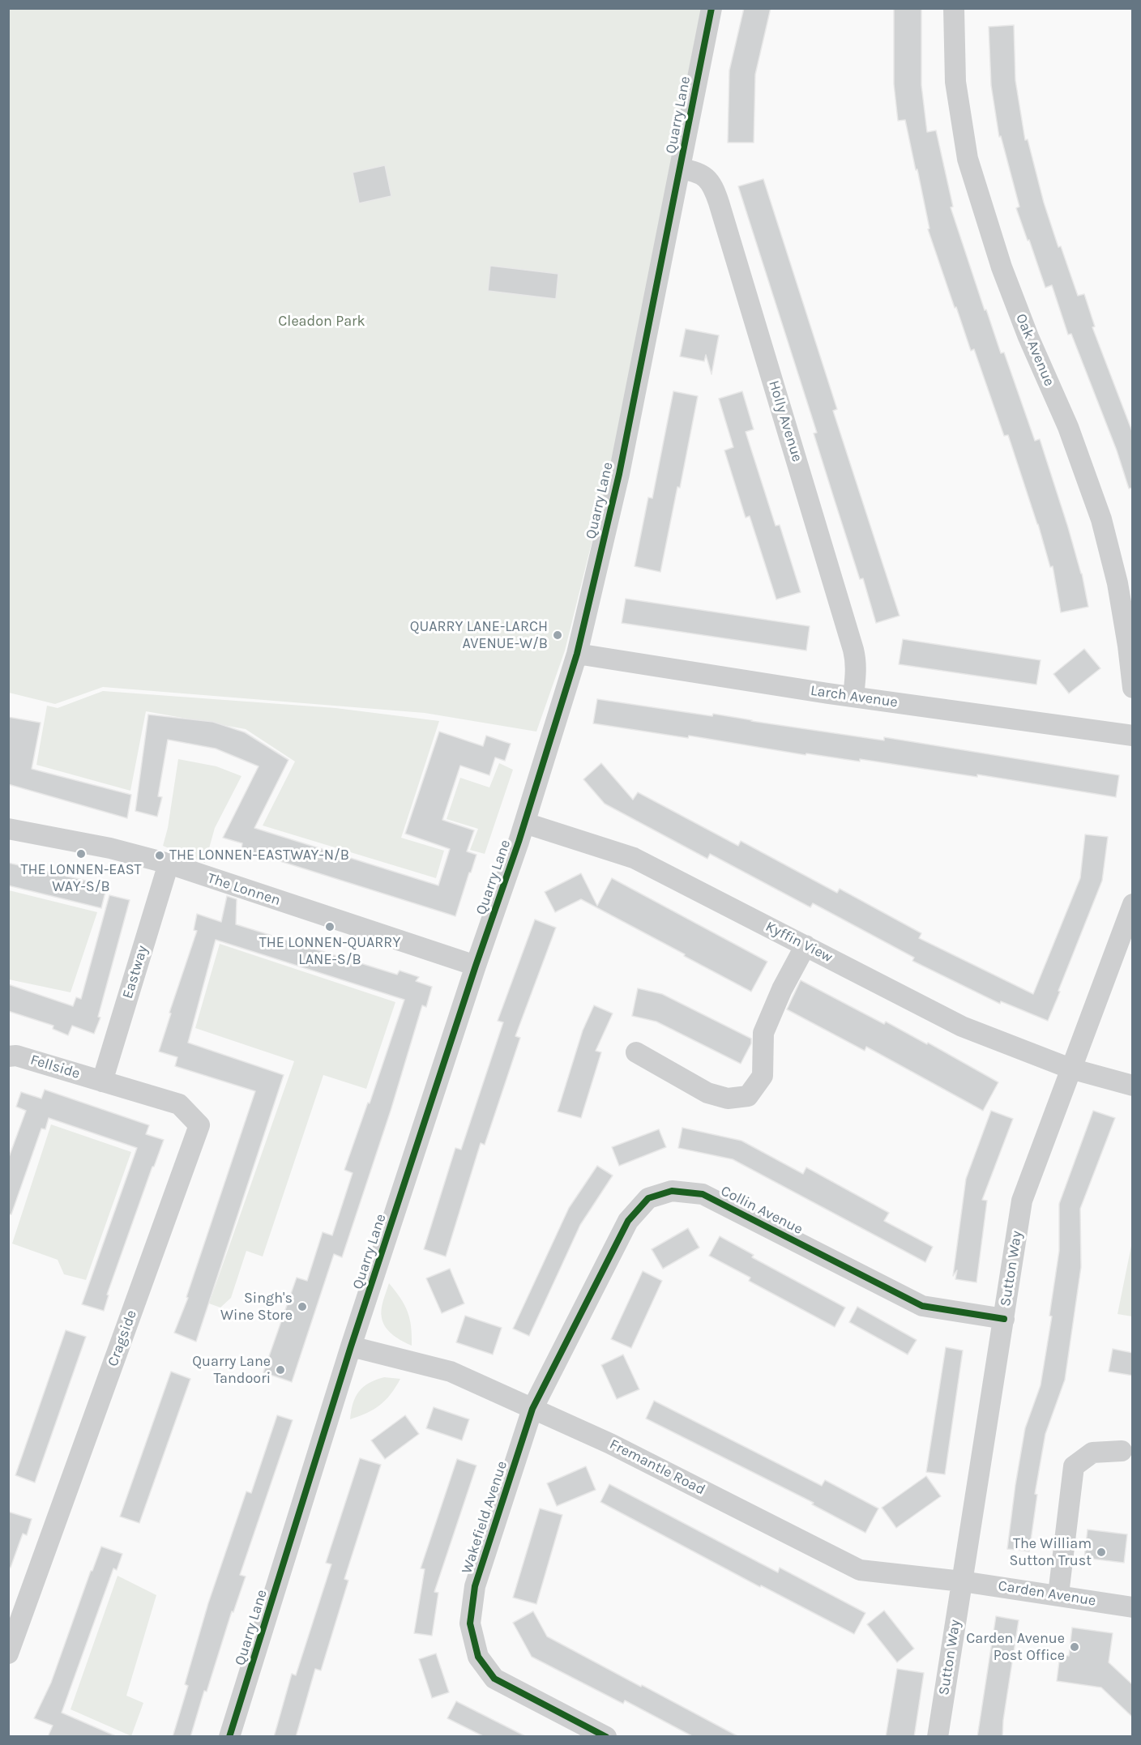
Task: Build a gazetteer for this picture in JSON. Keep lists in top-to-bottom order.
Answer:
{
  "streets": {
    "street": [
      "Quarry Lane",
      "Oak Avenue",
      "Holly Avenue",
      "Larch Avenue",
      "The Lonnen",
      "Kyffin View",
      "Eastway",
      "Fellside",
      "Collin Avenue",
      "Sutton Way",
      "Cragside",
      "Fremantle Road",
      "Wakefield Avenue",
      "Carden Avenue"
    ]
  },
  "crossings": [
    ["Quarry Lane", "Holly Avenue"],
    ["Quarry Lane", "Larch Avenue"],
    ["Quarry Lane", "The Lonnen"],
    ["Quarry Lane", "Kyffin View"],
    ["Quarry Lane", "Fremantle Road"],
    ["Holly Avenue", "Larch Avenue"],
    ["The Lonnen", "Eastway"],
    ["Kyffin View", "Sutton Way"],
    ["Eastway", "Fellside"],
    ["Eastway", "Cragside"],
    ["Fellside", "Cragside"],
    ["Collin Avenue", "Sutton Way"],
    ["Collin Avenue", "Fremantle Road"],
    ["Collin Avenue", "Wakefield Avenue"],
    ["Sutton Way", "Fremantle Road"],
    ["Sutton Way", "Carden Avenue"],
    ["Fremantle Road", "Wakefield Avenue"],
    ["Fremantle Road", "Carden Avenue"]
  ],
  "parks": ["Cleadon Park"],
  "places": [
    "QUARRY LANE-LARCH AVENUE-W/B",
    "THE LONNEN-EAST WAY-S/B",
    "THE LONNEN-EASTWAY-N/B",
    "THE LONNEN-QUARRY LANE-S/B",
    "Singh's Wine Store",
    "Quarry Lane Tandoori",
    "The William Sutton Trust",
    "Carden Avenue Post Office"
  ]
}
